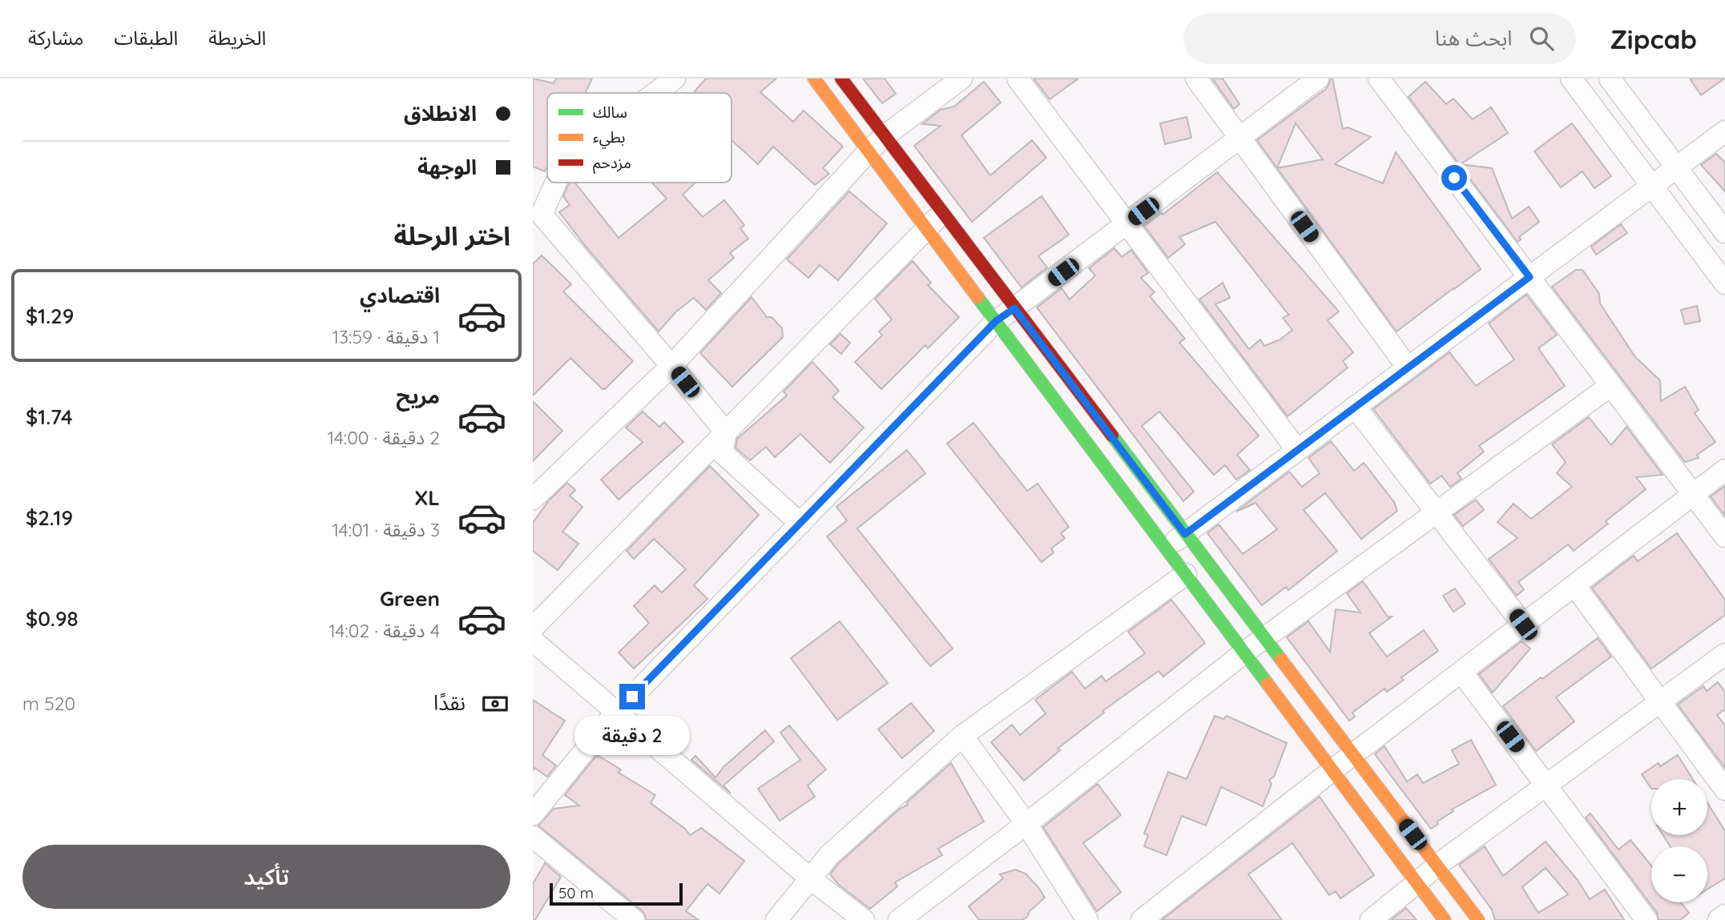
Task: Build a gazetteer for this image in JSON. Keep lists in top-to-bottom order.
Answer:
{
  "legend": ["سالك", "بطيء", "مزدحم"],
  "scale_bar": "50 m",
  "page": {
    "header": "Zipcab",
    "search": "ابحث هنا",
    "nav": ["الخريطة", "الطبقات", "مشاركة"],
    "banner": ["الانطلاق", "الوجهة"],
    "heading": "اختر الرحلة",
    "list": [
      {
        "name": "اقتصادي",
        "note": "1 دقيقة · 13:59",
        "value": "$1.29"
      },
      {
        "name": "مريح",
        "note": "2 دقيقة · 14:00",
        "value": "$1.74"
      },
      {
        "name": "XL",
        "note": "3 دقيقة · 14:01",
        "value": "$2.19"
      },
      {
        "name": "Green",
        "note": "4 دقيقة · 14:02",
        "value": "$0.98"
      }
    ],
    "pay": ["نقدًا", "520 m"],
    "bubble": "2 دقيقة",
    "map_buttons": ["+", "−"],
    "buttons": "تأكيد",
    "scale": "50 m"
  }
}
